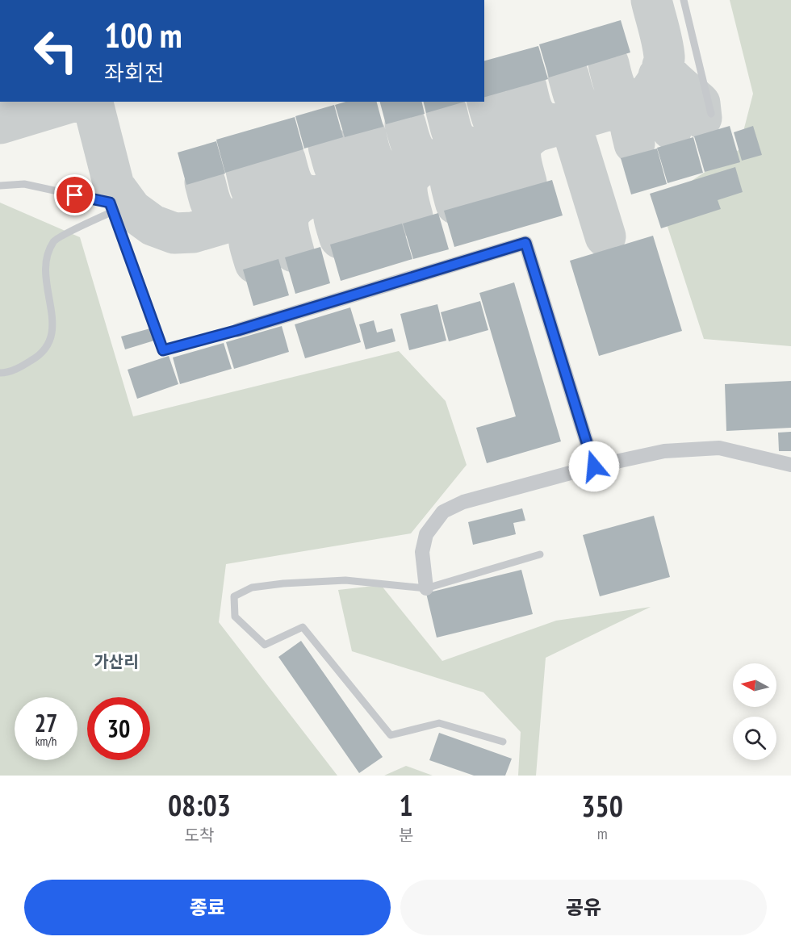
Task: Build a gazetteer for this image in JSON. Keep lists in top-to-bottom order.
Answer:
{
  "districts": ["가산리"],
  "north": "left",
  "page": {
    "turn": ["100 m", "좌회전"],
    "speed": "27 km/h",
    "limit": "30",
    "eta": [
      "08:03",
      "도착",
      "1",
      "분",
      "350",
      "m"
    ],
    "buttons": ["종료", "공유"]
  }
}
